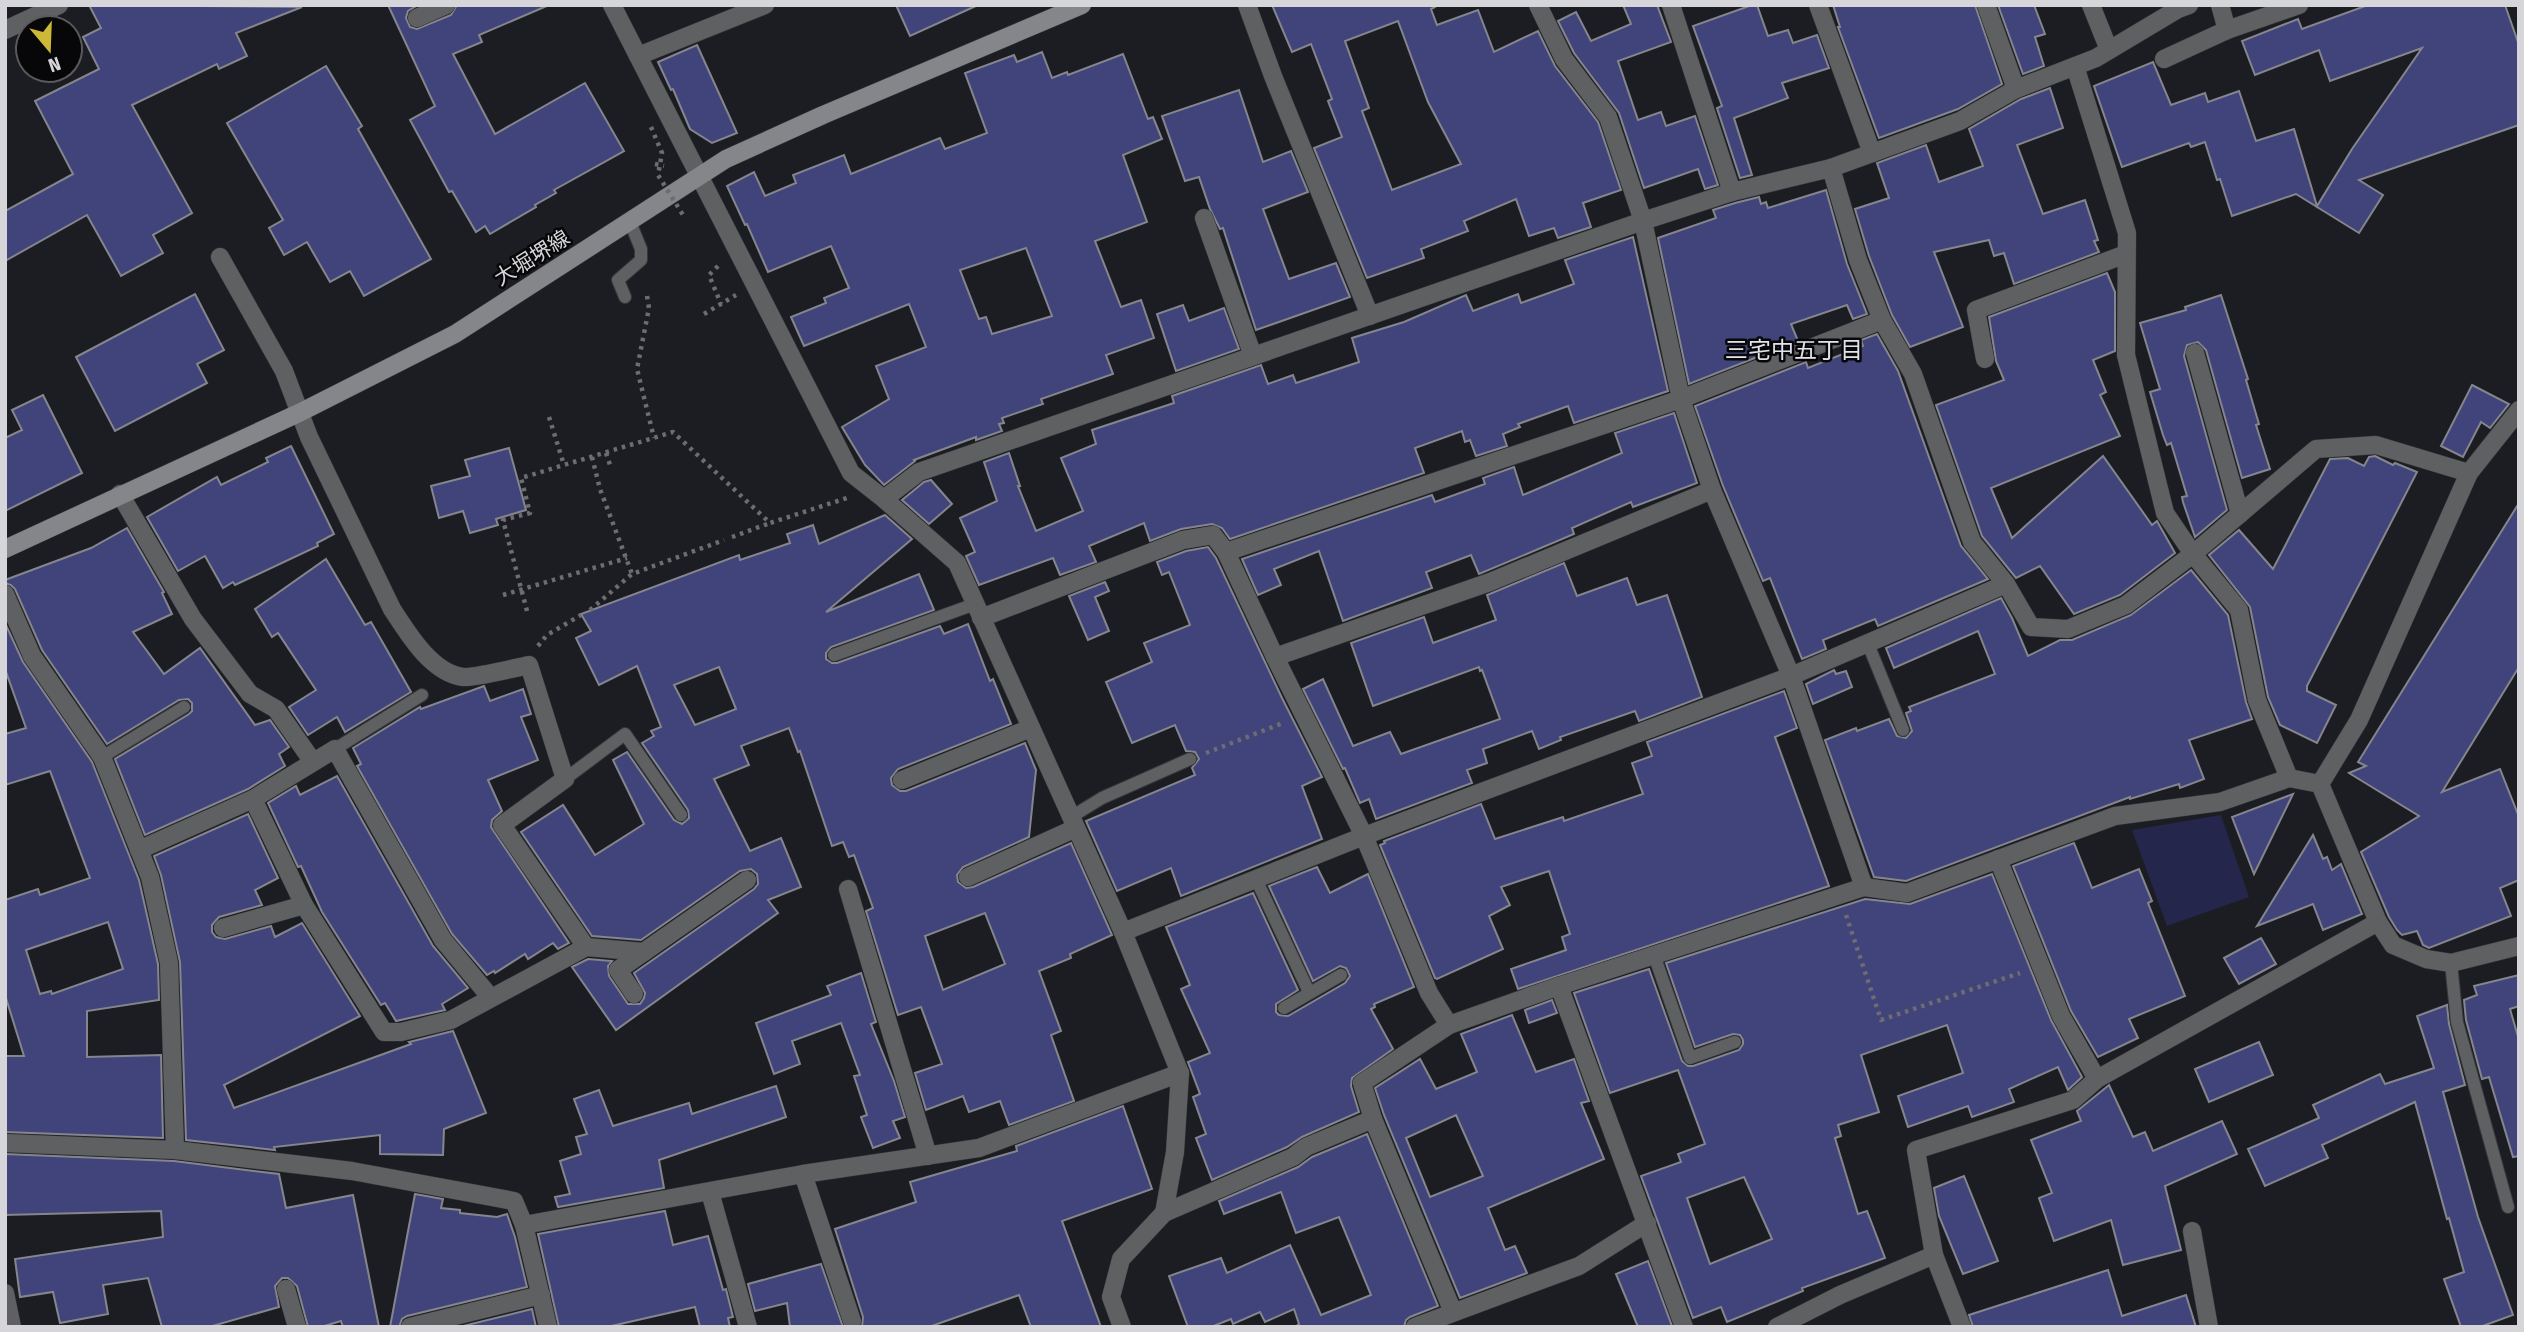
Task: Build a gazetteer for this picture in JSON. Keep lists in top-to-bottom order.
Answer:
{
  "streets": {
    "main road": ["大堀堺線"]
  },
  "districts": ["三宅中五丁目"],
  "north": "bottom"
}
